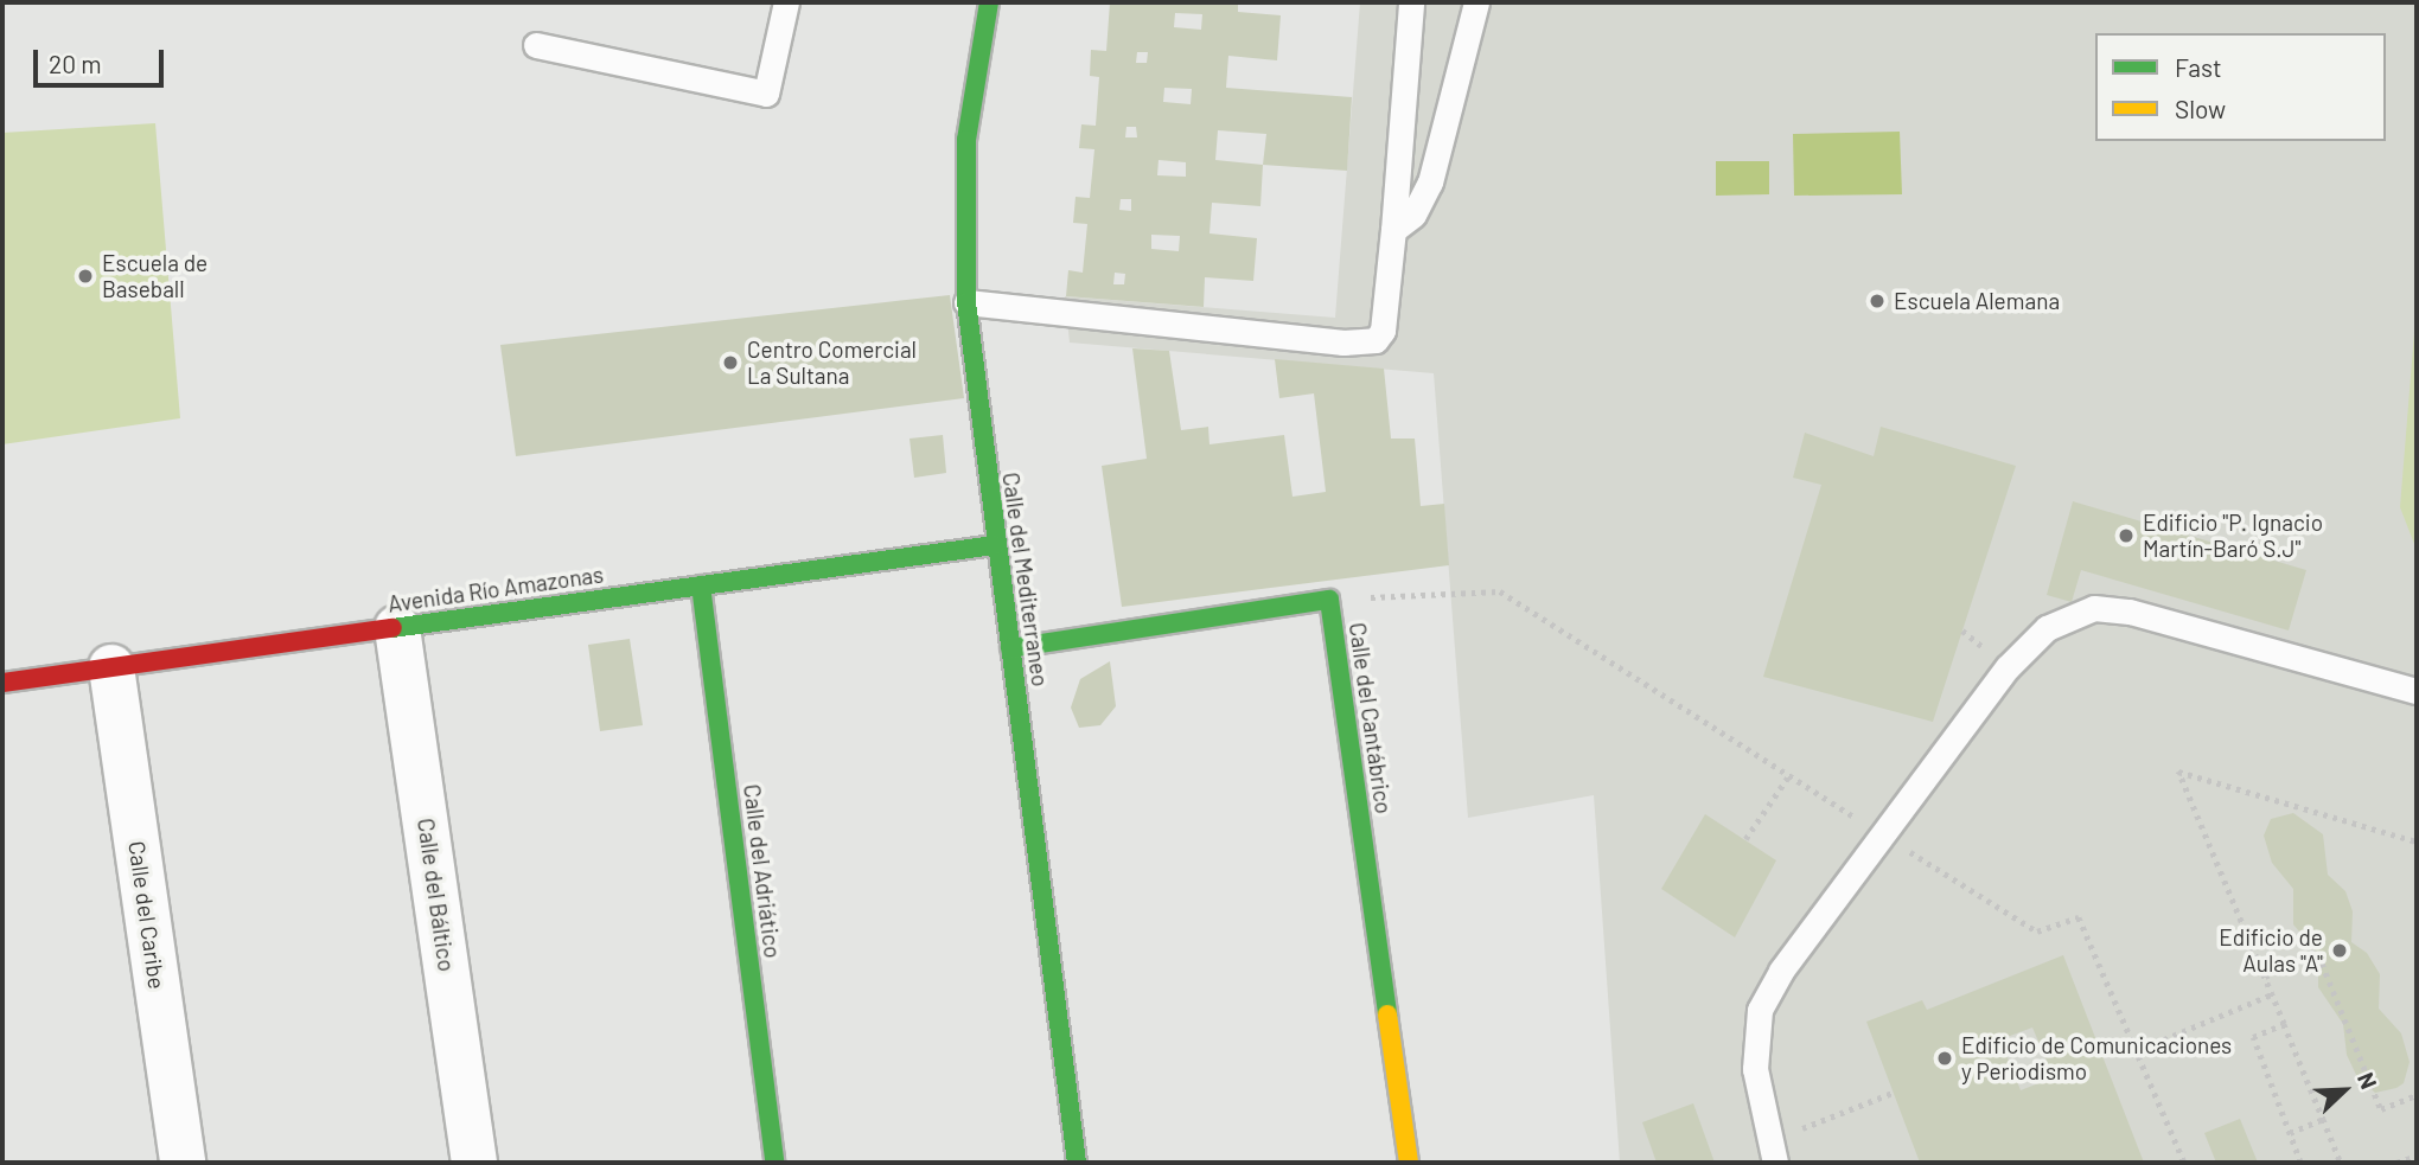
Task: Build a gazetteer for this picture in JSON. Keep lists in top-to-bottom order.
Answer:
{
  "streets": {
    "street": [
      "Calle del Mediterraneo",
      "Avenida Río Amazonas",
      "Calle del Cantábrico",
      "Calle del Adriático",
      "Calle del Báltico",
      "Calle del Caribe"
    ]
  },
  "crossings": [
    ["Calle del Mediterraneo", "Avenida Río Amazonas"],
    ["Calle del Mediterraneo", "Calle del Cantábrico"],
    ["Avenida Río Amazonas", "Calle del Adriático"],
    ["Avenida Río Amazonas", "Calle del Báltico"],
    ["Avenida Río Amazonas", "Calle del Caribe"]
  ],
  "places": [
    "Escuela de Baseball",
    "Escuela Alemana",
    "Centro Comercial La Sultana",
    "Edificio \"P. Ignacio Martín-Baró S.J\"",
    "Edificio de Aulas \"A\"",
    "Edificio de Comunicaciones y Periodismo"
  ],
  "legend": ["Fast", "Slow"],
  "scale_bar": "20 m",
  "north": "top right"
}
